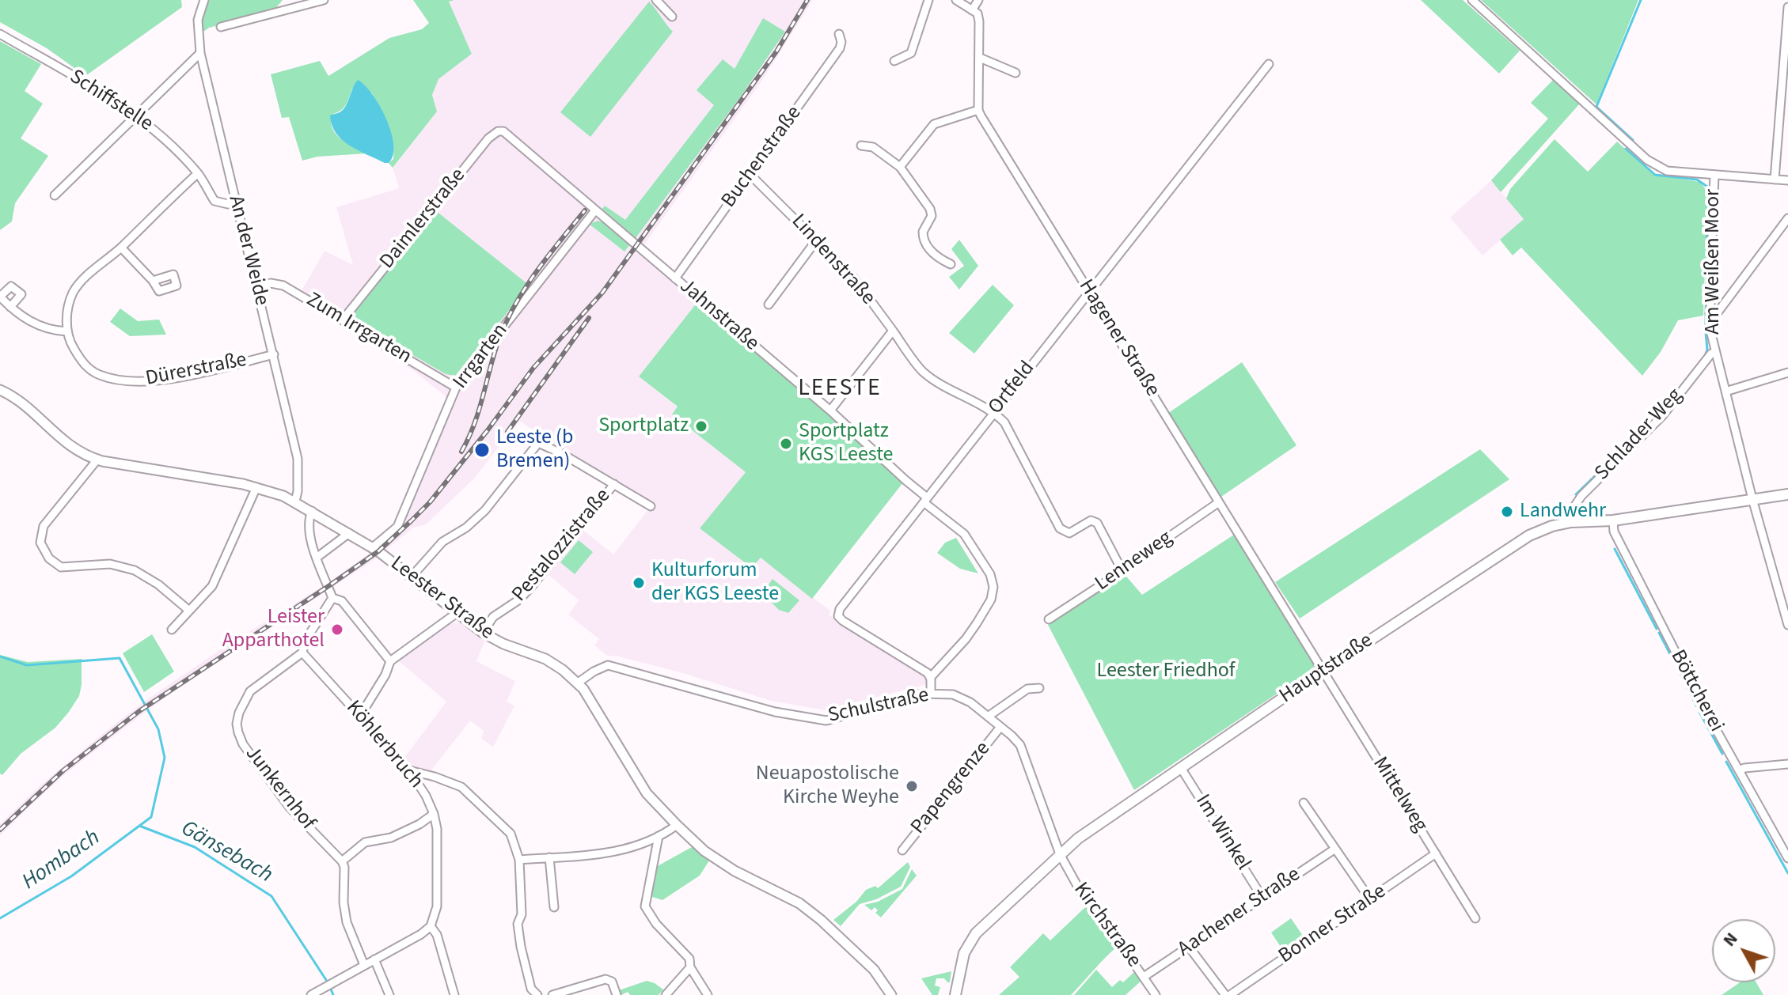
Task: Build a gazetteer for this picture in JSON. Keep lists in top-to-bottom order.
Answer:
{
  "streets": {
    "main road": ["Hauptstraße"],
    "street": [
      "Schiffstelle",
      "Buchenstraße",
      "Daimlerstraße",
      "An der Weide",
      "Lindenstraße",
      "Am Weißen Moor",
      "Jahnstraße",
      "Zum Irrgarten",
      "Hagener Straße",
      "Irrgarten",
      "Dürerstraße",
      "Ortfeld",
      "Schlader Weg",
      "Pestalozzistraße",
      "Lenneweg",
      "Leester Straße",
      "Böttcherei",
      "Schulstraße",
      "Köhlerbruch",
      "Junkernhof",
      "Papengrenze",
      "Mittelweg",
      "Im Winkel",
      "Aachener Straße",
      "Bonner Straße",
      "Kirchstraße"
    ]
  },
  "crossings": [
    ["Schiffstelle", "An der Weide"],
    ["Buchenstraße", "Lindenstraße"],
    ["Buchenstraße", "Jahnstraße"],
    ["Daimlerstraße", "Jahnstraße"],
    ["Daimlerstraße", "Zum Irrgarten"],
    ["An der Weide", "Zum Irrgarten"],
    ["An der Weide", "Dürerstraße"],
    ["An der Weide", "Leester Straße"],
    ["Lindenstraße", "Ortfeld"],
    ["Am Weißen Moor", "Schlader Weg"],
    ["Am Weißen Moor", "Hauptstraße"],
    ["Jahnstraße", "Irrgarten"],
    ["Jahnstraße", "Ortfeld"],
    ["Zum Irrgarten", "Irrgarten"],
    ["Hagener Straße", "Ortfeld"],
    ["Hagener Straße", "Lenneweg"],
    ["Hagener Straße", "Hauptstraße"],
    ["Hagener Straße", "Mittelweg"],
    ["Irrgarten", "Leester Straße"],
    ["Schlader Weg", "Hauptstraße"],
    ["Pestalozzistraße", "Leester Straße"],
    ["Leester Straße", "Schulstraße"],
    ["Hauptstraße", "Böttcherei"],
    ["Hauptstraße", "Schulstraße"],
    ["Hauptstraße", "Mittelweg"],
    ["Hauptstraße", "Im Winkel"],
    ["Hauptstraße", "Kirchstraße"],
    ["Schulstraße", "Papengrenze"],
    ["Schulstraße", "Kirchstraße"],
    ["Köhlerbruch", "Junkernhof"],
    ["Mittelweg", "Bonner Straße"],
    ["Im Winkel", "Aachener Straße"],
    ["Aachener Straße", "Bonner Straße"],
    ["Aachener Straße", "Kirchstraße"]
  ],
  "districts": ["LEESTE"],
  "water": ["Gänsebach", "Hombach"],
  "parks": ["Leester Friedhof"],
  "places": [
    "Sportplatz",
    "Sportplatz KGS Leeste",
    "Leeste (b Bremen)",
    "Landwehr",
    "Kulturforum der KGS Leeste",
    "Leister Apparthotel",
    "Neuapostolische Kirche Weyhe"
  ],
  "north": "top left"
}
